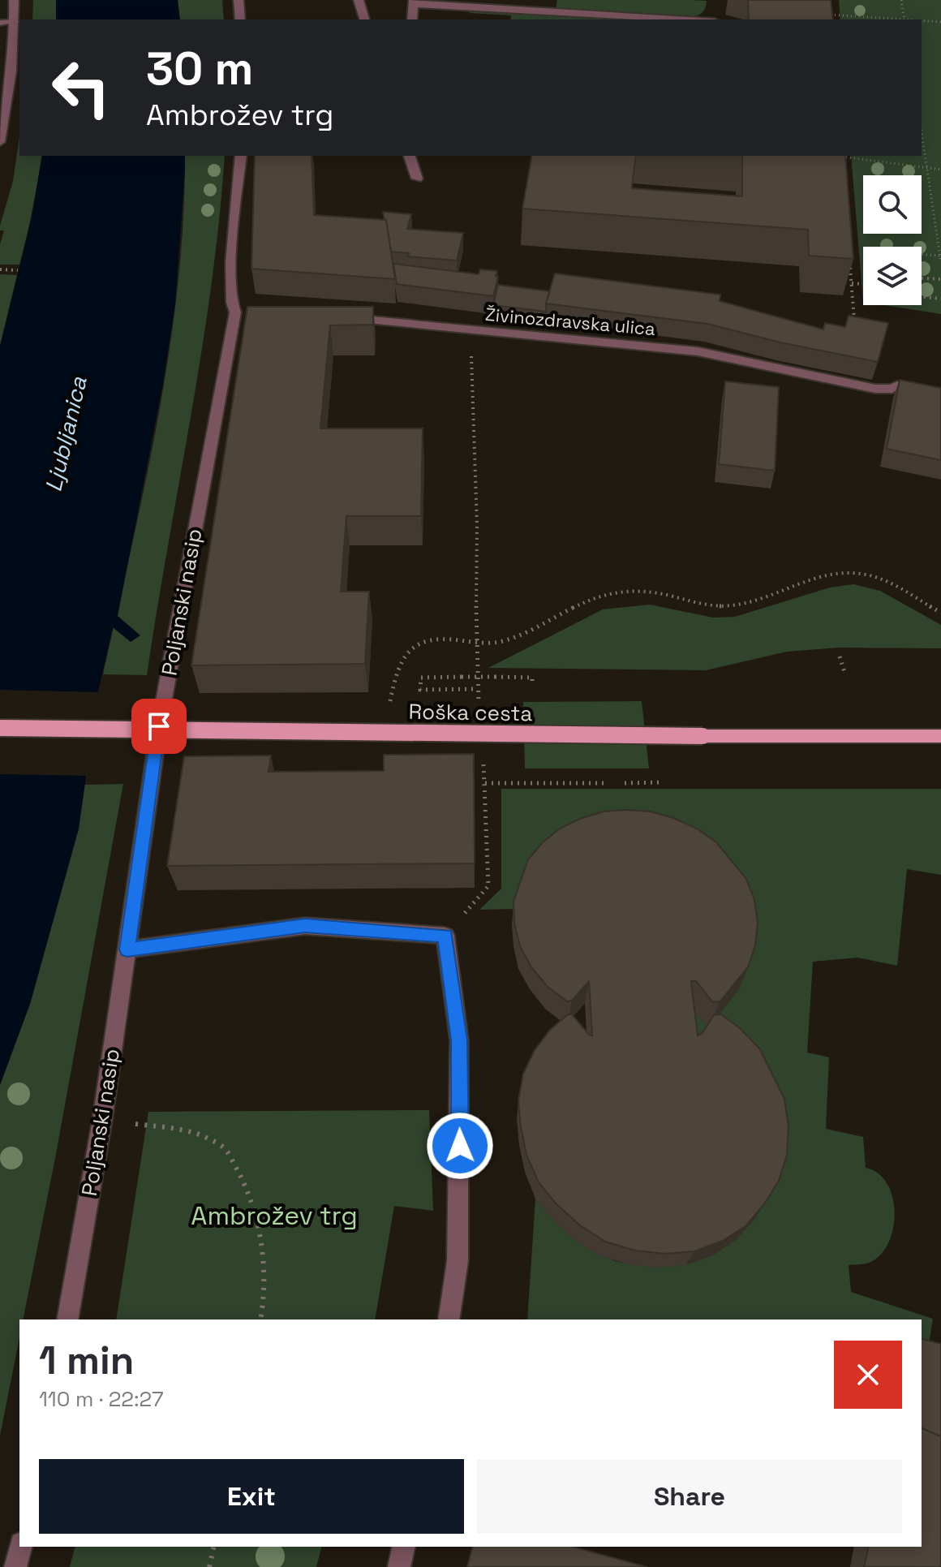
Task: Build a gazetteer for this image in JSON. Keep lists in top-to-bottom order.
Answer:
{
  "streets": {
    "main road": ["Roška cesta"],
    "street": ["Živinozdravska ulica", "Poljanski nasip"]
  },
  "water": ["Ljubljanica"],
  "parks": ["Ambrožev trg"],
  "page": {
    "turn": ["30 m", "Ambrožev trg"],
    "heading": ["1 min", "110 m · 22:27"],
    "buttons": ["Exit", "Share"]
  }
}
